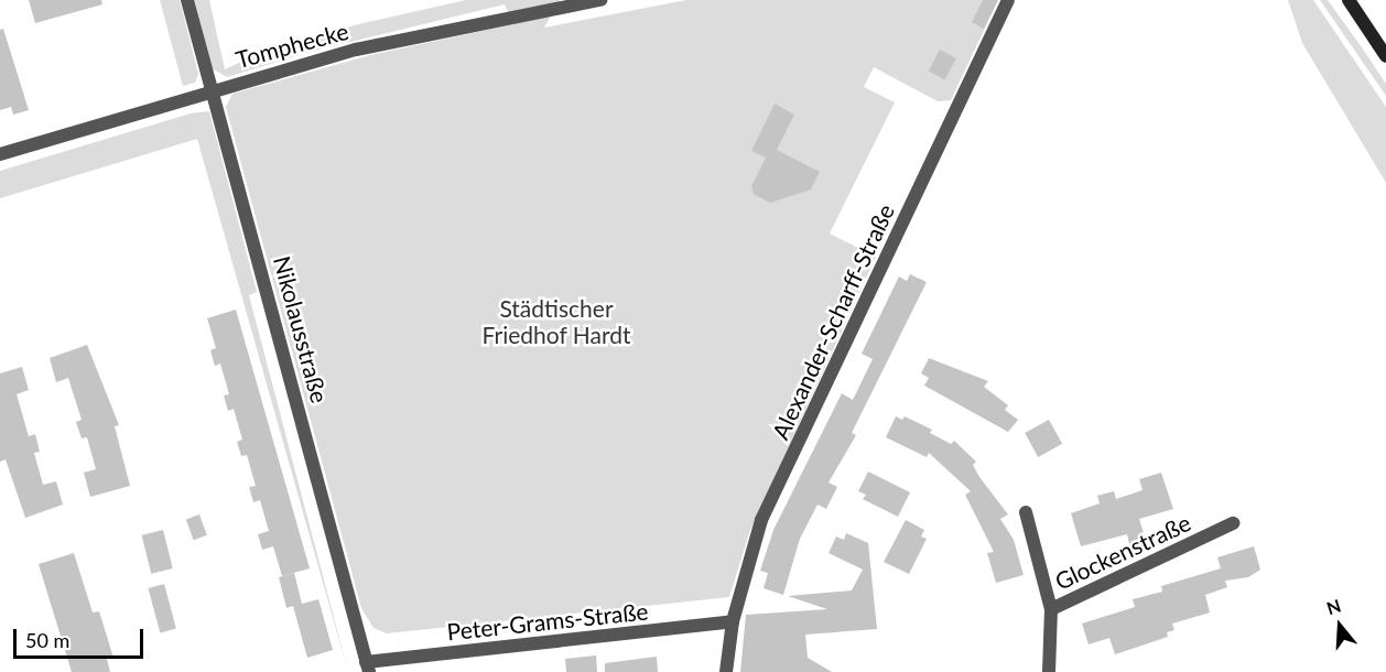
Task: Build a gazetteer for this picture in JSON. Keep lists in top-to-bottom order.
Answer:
{
  "streets": {
    "street": [
      "Tomphecke",
      "Alexander-Scharff-Straße",
      "Nikolausstraße",
      "Glockenstraße",
      "Peter-Grams-Straße"
    ]
  },
  "crossings": [
    ["Tomphecke", "Nikolausstraße"],
    ["Alexander-Scharff-Straße", "Peter-Grams-Straße"],
    ["Nikolausstraße", "Peter-Grams-Straße"]
  ],
  "parks": ["Städtischer Friedhof Hardt"],
  "scale_bar": "50 m",
  "north": "top"
}
